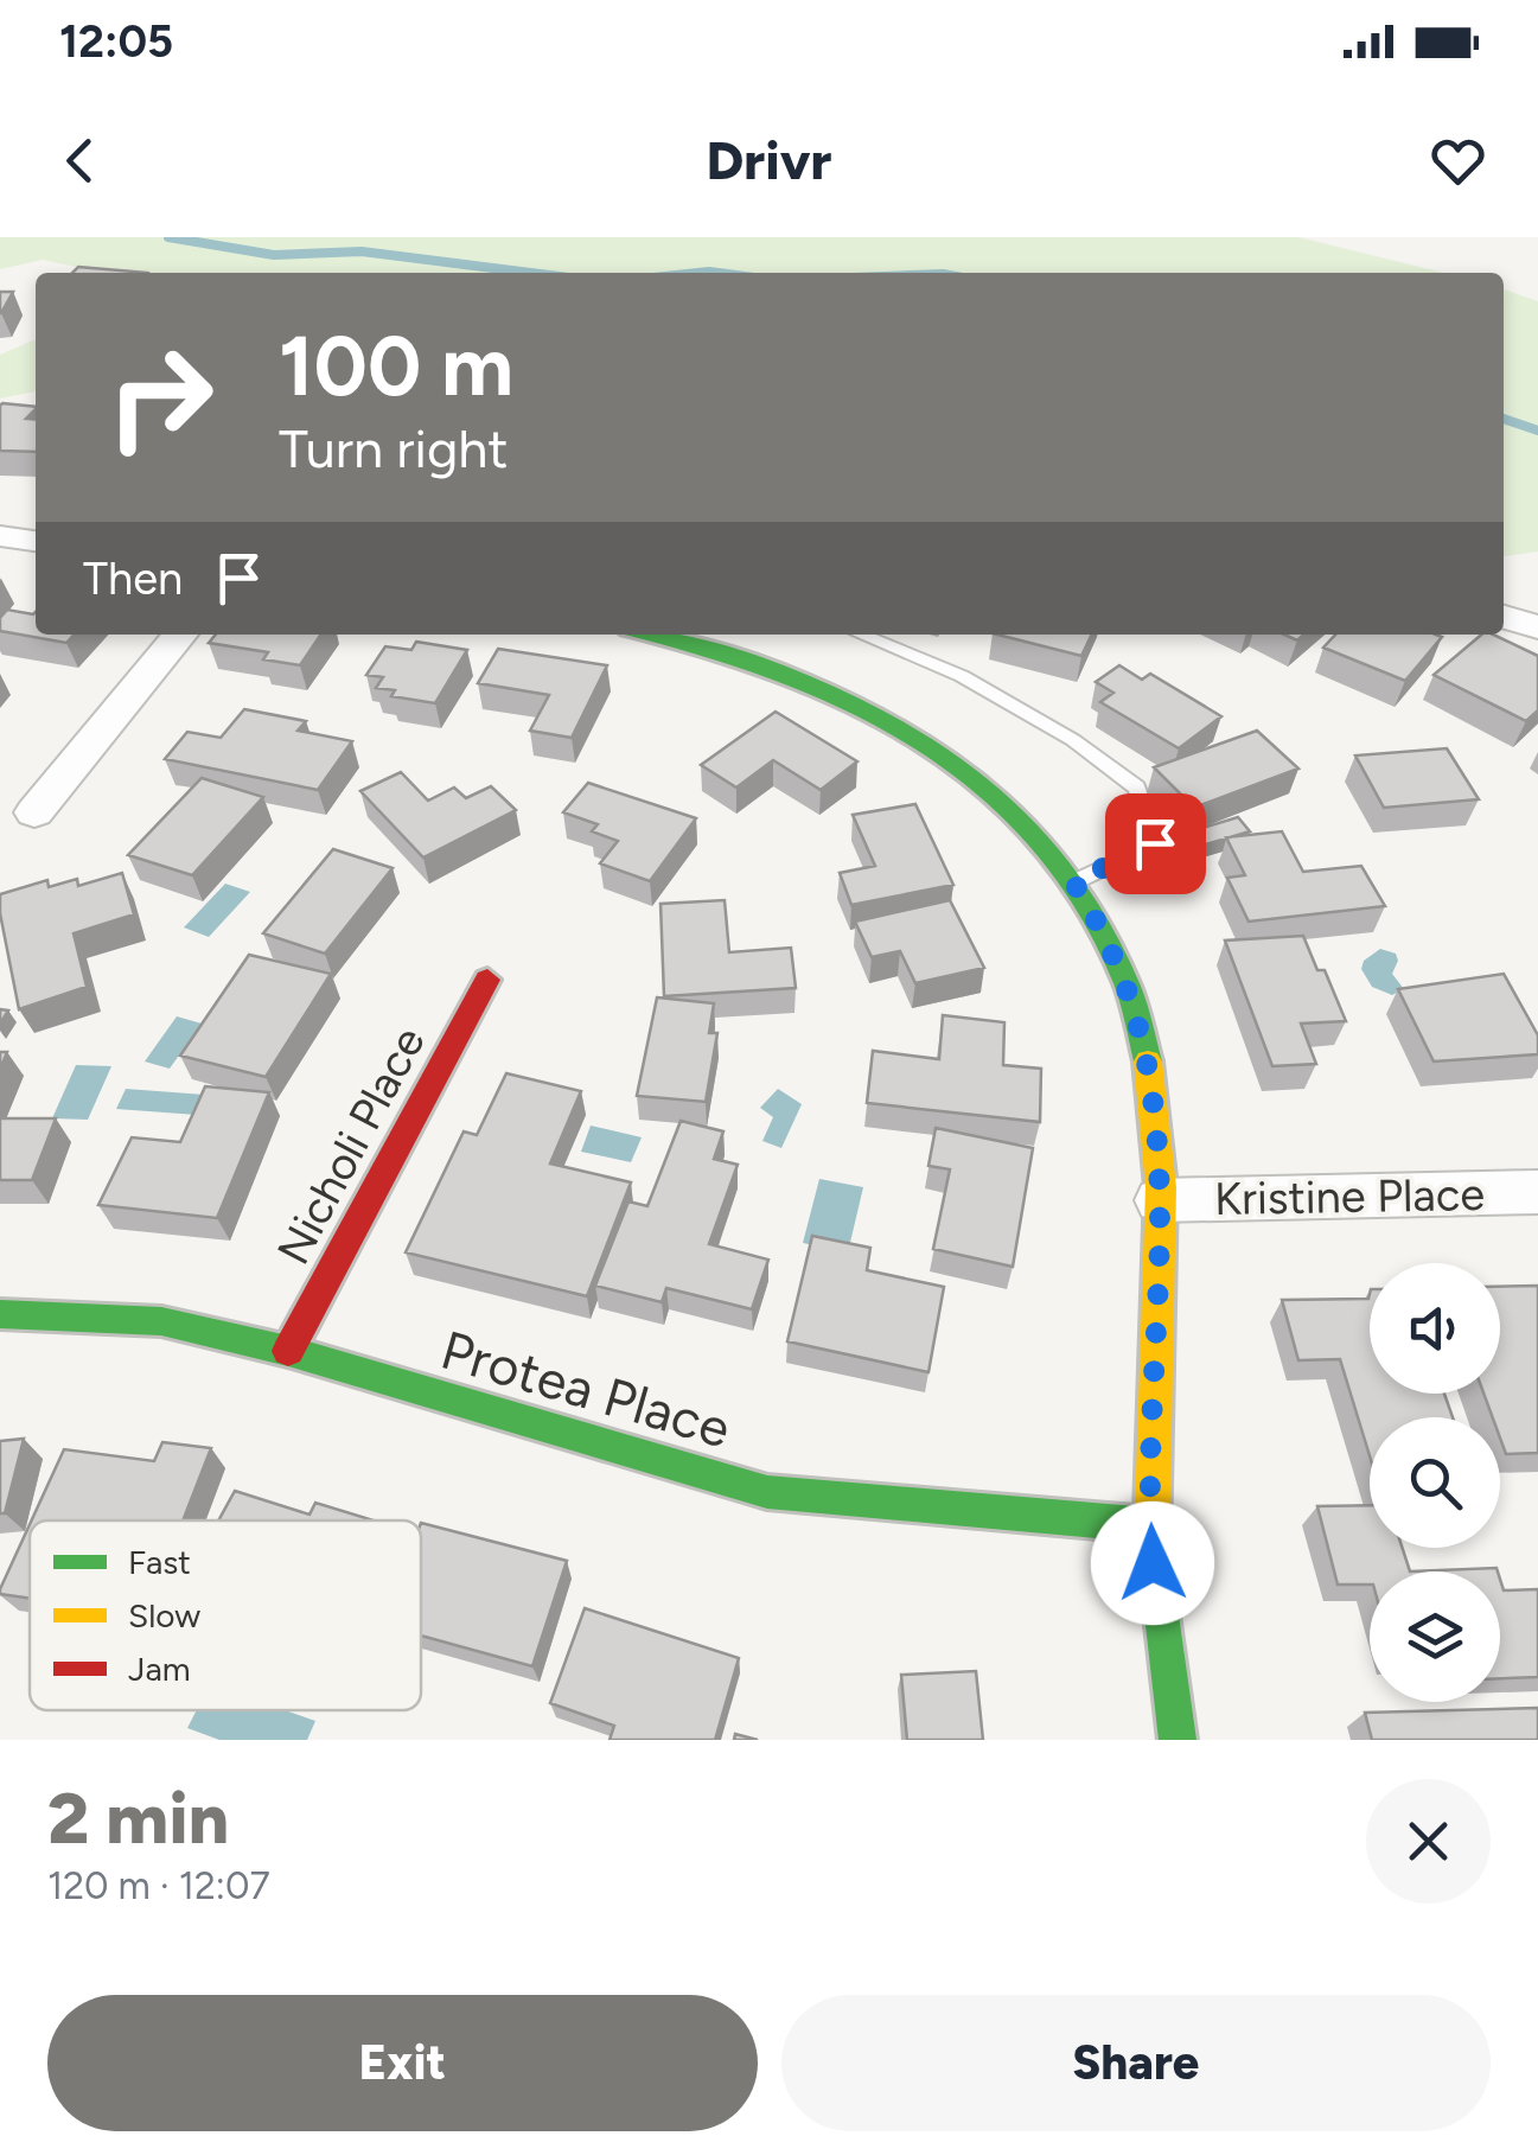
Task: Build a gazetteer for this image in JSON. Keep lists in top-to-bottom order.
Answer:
{
  "streets": {
    "street": ["Nicholi Place", "Kristine Place", "Protea Place"]
  },
  "crossings": [
    ["Nicholi Place", "Protea Place"]
  ],
  "legend": ["Fast", "Slow", "Jam"],
  "page": {
    "status": "12:05",
    "header": "Drivr",
    "turn": ["100 m", "Turn right"],
    "then": "Then",
    "heading": ["2 min", "120 m · 12:07"],
    "buttons": ["Exit", "Share"]
  }
}
